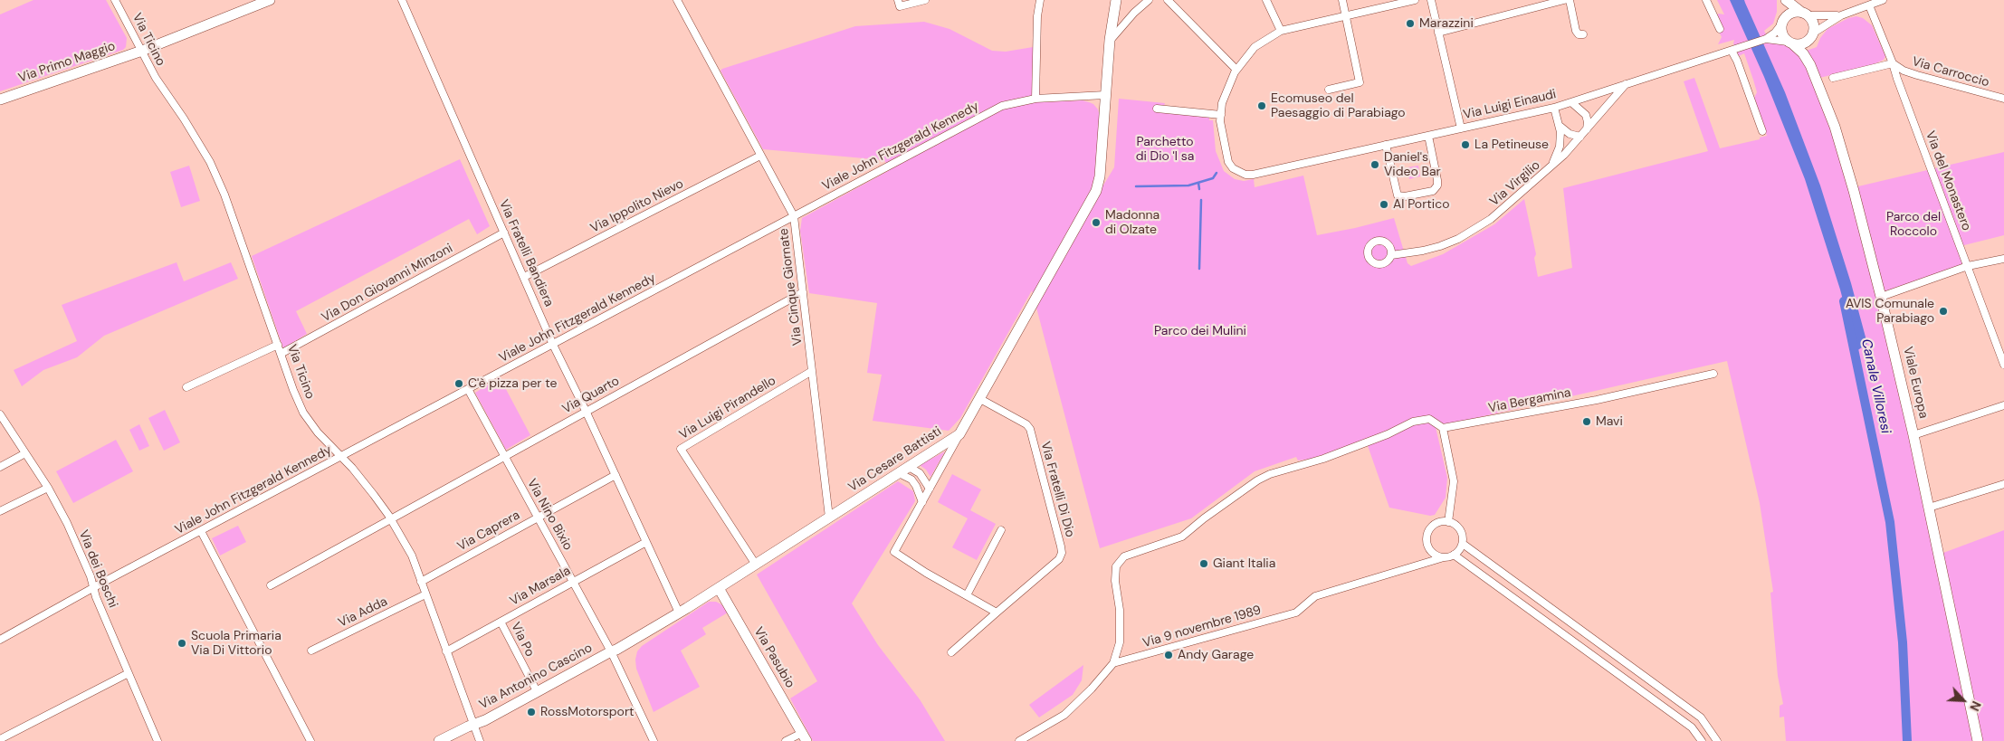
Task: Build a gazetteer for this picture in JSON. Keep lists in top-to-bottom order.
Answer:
{
  "streets": {
    "street": [
      "Via Ticino",
      "Via Primo Maggio",
      "Via Carroccio",
      "Via Luigi Einaudi",
      "Viale John Fitzgerald Kennedy",
      "Via del Monastero",
      "Via Virgilio",
      "Via Ippolito Nievo",
      "Via Fratelli Bandiera",
      "Via Don Giovanni Minzoni",
      "Via Cinque Giornate",
      "Viale Europa",
      "Via Quarto",
      "Via Bergamina",
      "Via Luigi Pirandello",
      "Via Cesare Battisti",
      "Via Fratelli Di Dio",
      "Via Nino Bixio",
      "Via Caprera",
      "Via dei Boschi",
      "Via Marsala",
      "Via Adda",
      "Via 9 novembre 1989",
      "Via Po",
      "Via Pasubio",
      "Via Antonino Cascino"
    ]
  },
  "crossings": [
    ["Via Ticino", "Via Primo Maggio"],
    ["Via Ticino", "Viale John Fitzgerald Kennedy"],
    ["Via Ticino", "Via Don Giovanni Minzoni"],
    ["Via Ticino", "Via Quarto"],
    ["Via Ticino", "Via Caprera"],
    ["Via Ticino", "Via Marsala"],
    ["Via Ticino", "Via Adda"],
    ["Via Ticino", "Via Antonino Cascino"],
    ["Via Carroccio", "Via del Monastero"],
    ["Via Luigi Einaudi", "Via Virgilio"],
    ["Via Luigi Einaudi", "Viale Europa"],
    ["Viale John Fitzgerald Kennedy", "Via Fratelli Bandiera"],
    ["Viale John Fitzgerald Kennedy", "Via Cinque Giornate"],
    ["Viale John Fitzgerald Kennedy", "Via Cesare Battisti"],
    ["Viale John Fitzgerald Kennedy", "Via Nino Bixio"],
    ["Viale John Fitzgerald Kennedy", "Via dei Boschi"],
    ["Via Ippolito Nievo", "Via Fratelli Bandiera"],
    ["Via Ippolito Nievo", "Via Cinque Giornate"],
    ["Via Fratelli Bandiera", "Via Don Giovanni Minzoni"],
    ["Via Fratelli Bandiera", "Via Quarto"],
    ["Via Fratelli Bandiera", "Via Cesare Battisti"],
    ["Via Fratelli Bandiera", "Via Caprera"],
    ["Via Fratelli Bandiera", "Via Marsala"],
    ["Via Cinque Giornate", "Via Quarto"],
    ["Via Cinque Giornate", "Via Luigi Pirandello"],
    ["Via Cinque Giornate", "Via Cesare Battisti"],
    ["Via Quarto", "Via Nino Bixio"],
    ["Via Luigi Pirandello", "Via Cesare Battisti"],
    ["Via Cesare Battisti", "Via Fratelli Di Dio"],
    ["Via Cesare Battisti", "Via Nino Bixio"],
    ["Via Cesare Battisti", "Via Pasubio"],
    ["Via Cesare Battisti", "Via Antonino Cascino"],
    ["Via Nino Bixio", "Via Caprera"],
    ["Via Nino Bixio", "Via Marsala"],
    ["Via Nino Bixio", "Via Antonino Cascino"],
    ["Via Marsala", "Via Po"],
    ["Via Po", "Via Antonino Cascino"]
  ],
  "water": ["Canale Villoresi"],
  "parks": ["Parchetto di Dio 'l sa", "Parco del Roccolo", "Parco dei Mulini"],
  "places": [
    "Marazzini",
    "Ecomuseo del Paesaggio di Parabiago",
    "La Petineuse",
    "Daniel's Video Bar",
    "Al Portico",
    "Madonna di Olzate",
    "AVIS Comunale Parabiago",
    "C'è pizza per te",
    "Mavi",
    "Giant Italia",
    "Scuola Primaria Via Di Vittorio",
    "Andy Garage",
    "RossMotorsport"
  ],
  "north": "bottom right"
}
